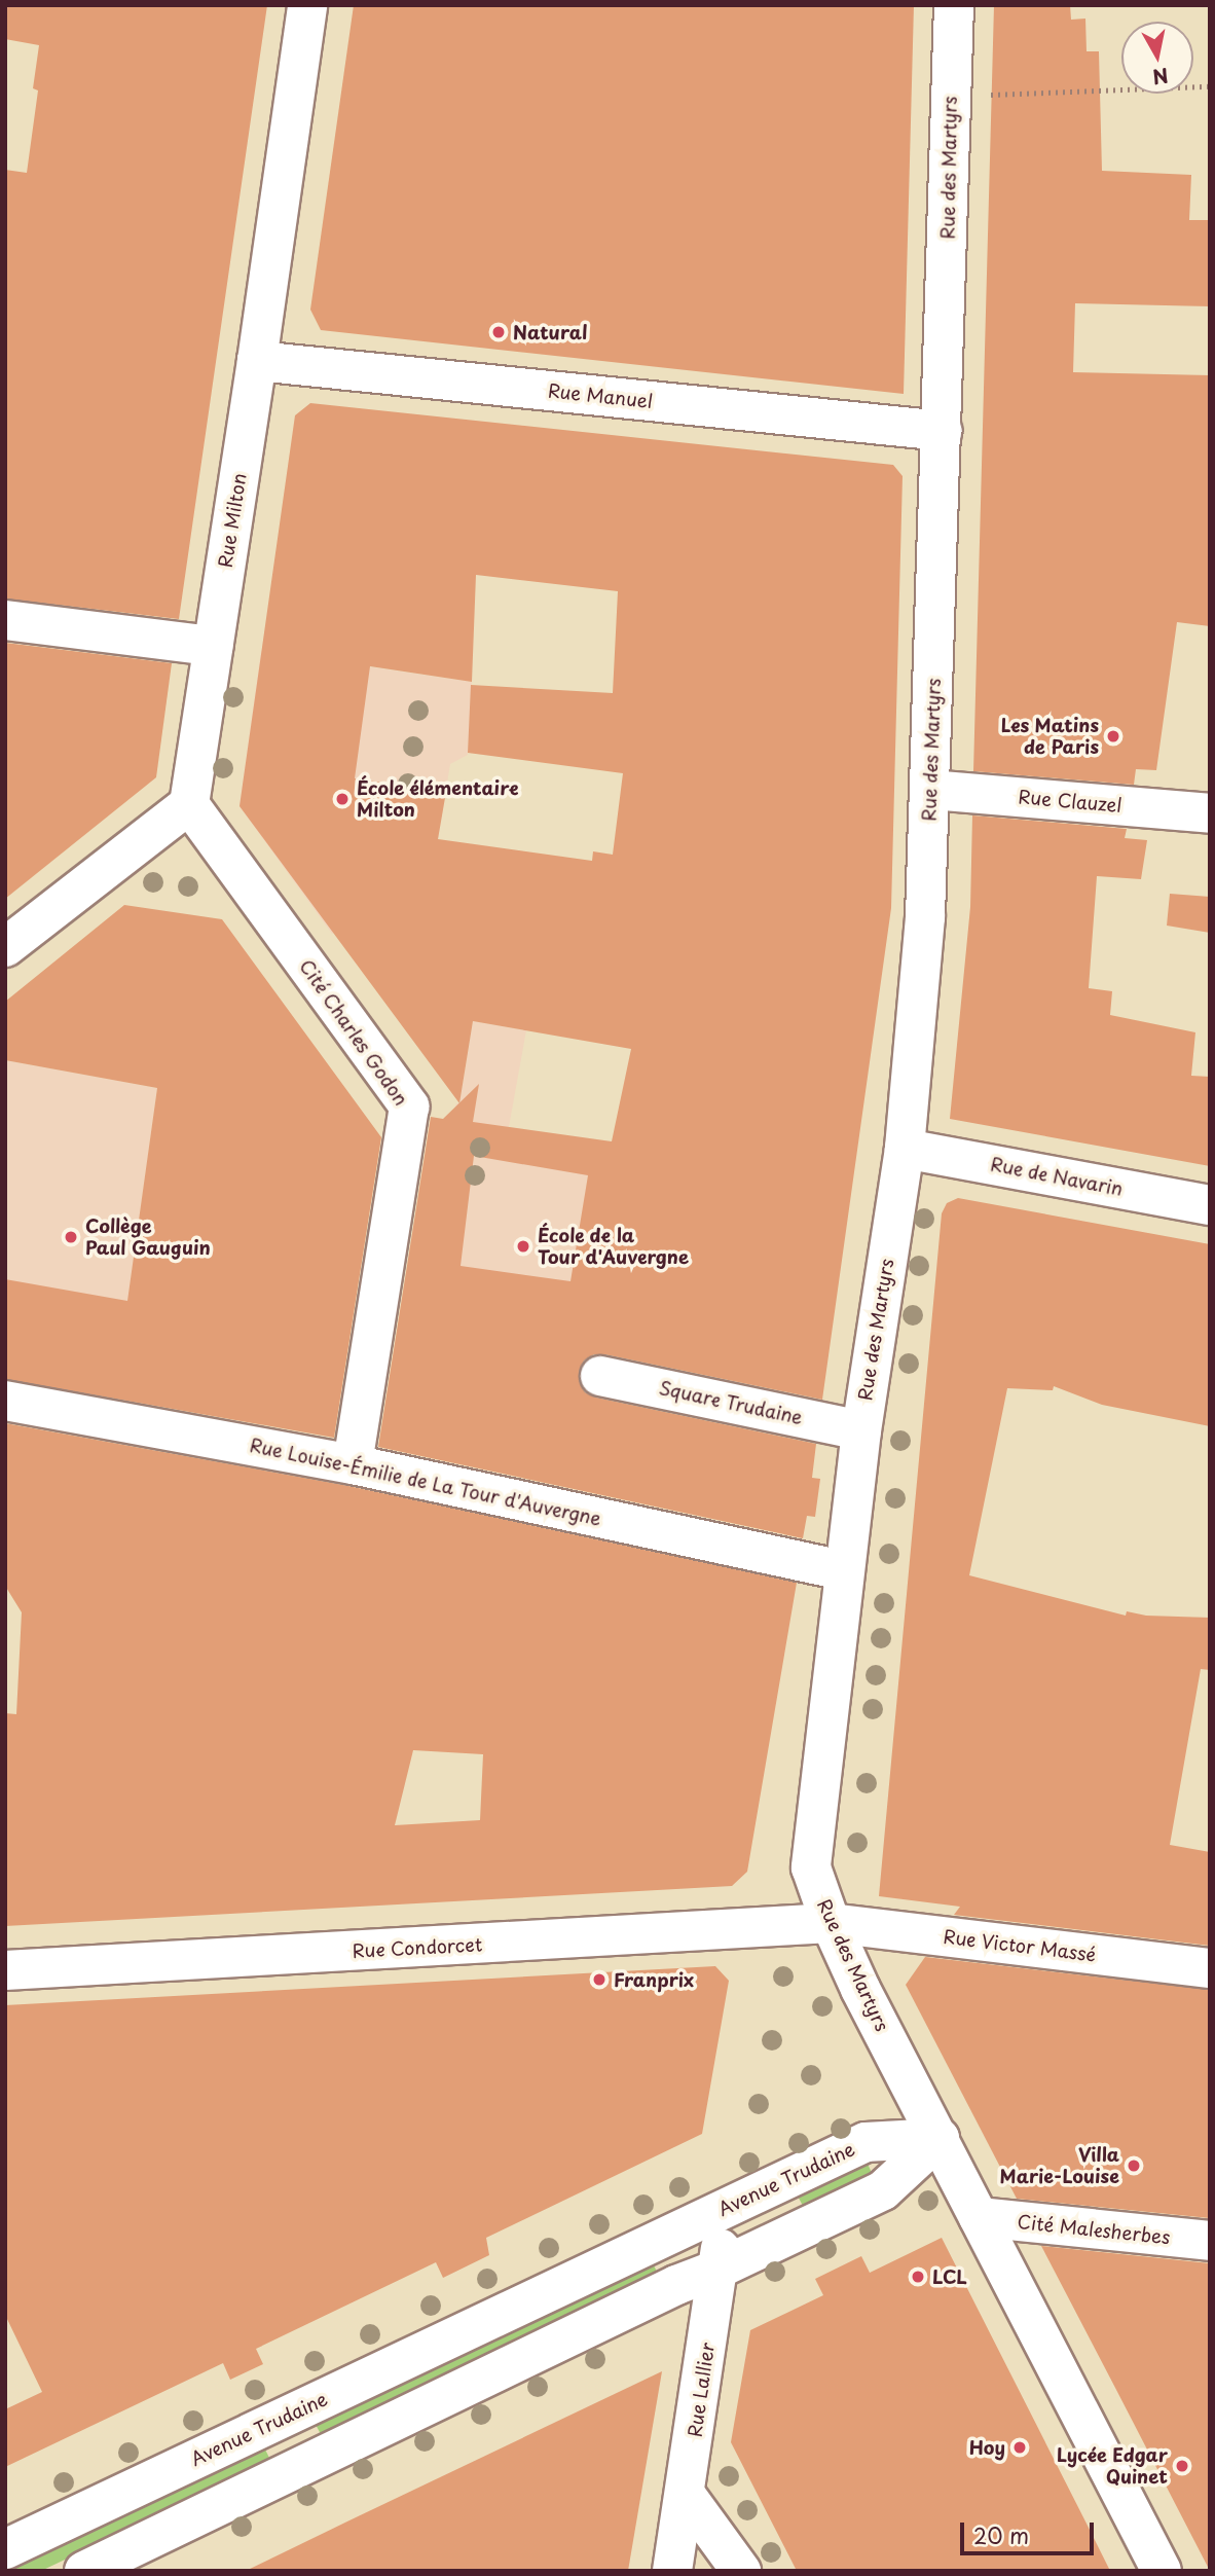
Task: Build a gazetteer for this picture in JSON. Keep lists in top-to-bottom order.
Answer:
{
  "streets": {
    "street": [
      "Rue des Martyrs",
      "Rue Manuel",
      "Rue Milton",
      "Rue Clauzel",
      "Cité Charles Godon",
      "Rue de Navarin",
      "Square Trudaine",
      "Rue Louise-Émilie de La Tour d'Auvergne",
      "Rue Victor Massé",
      "Rue Condorcet",
      "Avenue Trudaine",
      "Cité Malesherbes",
      "Rue Lallier"
    ]
  },
  "crossings": [
    ["Rue des Martyrs", "Rue Manuel"],
    ["Rue des Martyrs", "Rue Clauzel"],
    ["Rue des Martyrs", "Rue de Navarin"],
    ["Rue des Martyrs", "Square Trudaine"],
    ["Rue des Martyrs", "Rue Louise-Émilie de La Tour d'Auvergne"],
    ["Rue des Martyrs", "Rue Victor Massé"],
    ["Rue des Martyrs", "Rue Condorcet"],
    ["Rue des Martyrs", "Avenue Trudaine"],
    ["Rue des Martyrs", "Cité Malesherbes"],
    ["Rue Manuel", "Rue Milton"],
    ["Rue Milton", "Cité Charles Godon"],
    ["Cité Charles Godon", "Rue Louise-Émilie de La Tour d'Auvergne"],
    ["Rue Victor Massé", "Rue Condorcet"],
    ["Avenue Trudaine", "Rue Lallier"]
  ],
  "places": [
    "Natural",
    "Les Matins de Paris",
    "École élémentaire Milton",
    "Collège Paul Gauguin",
    "École de la Tour d'Auvergne",
    "Franprix",
    "Villa Marie-Louise",
    "LCL",
    "Hoy",
    "Lycée Edgar Quinet"
  ],
  "scale_bar": "20 m",
  "north": "bottom"
}
